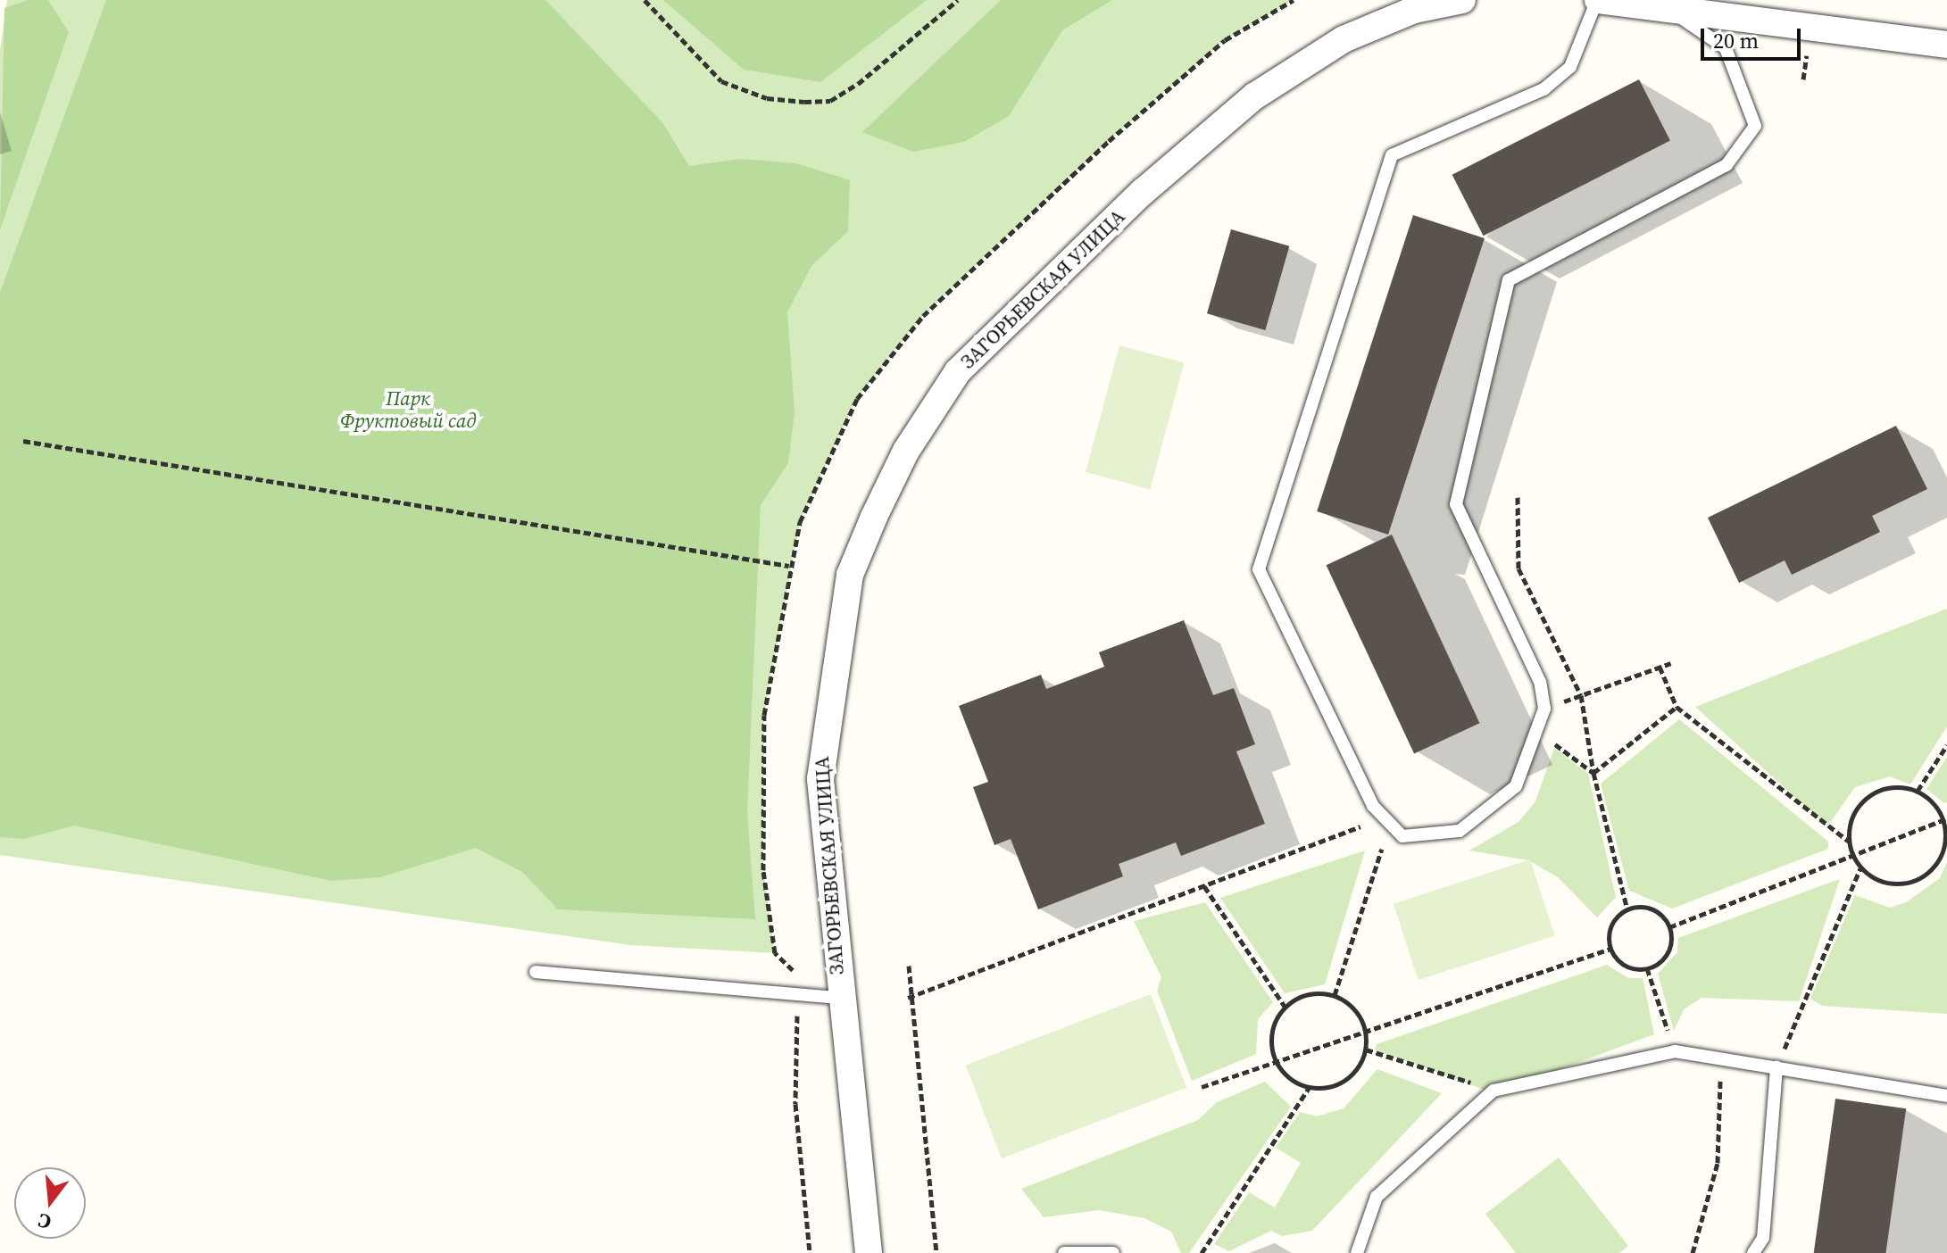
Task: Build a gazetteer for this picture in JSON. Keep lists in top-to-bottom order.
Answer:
{
  "streets": {
    "street": ["ЗАГОРЬЕВСКАЯ УЛИЦА"]
  },
  "parks": ["Парк Фруктовый сад"],
  "scale_bar": "20 m",
  "north": "bottom"
}
